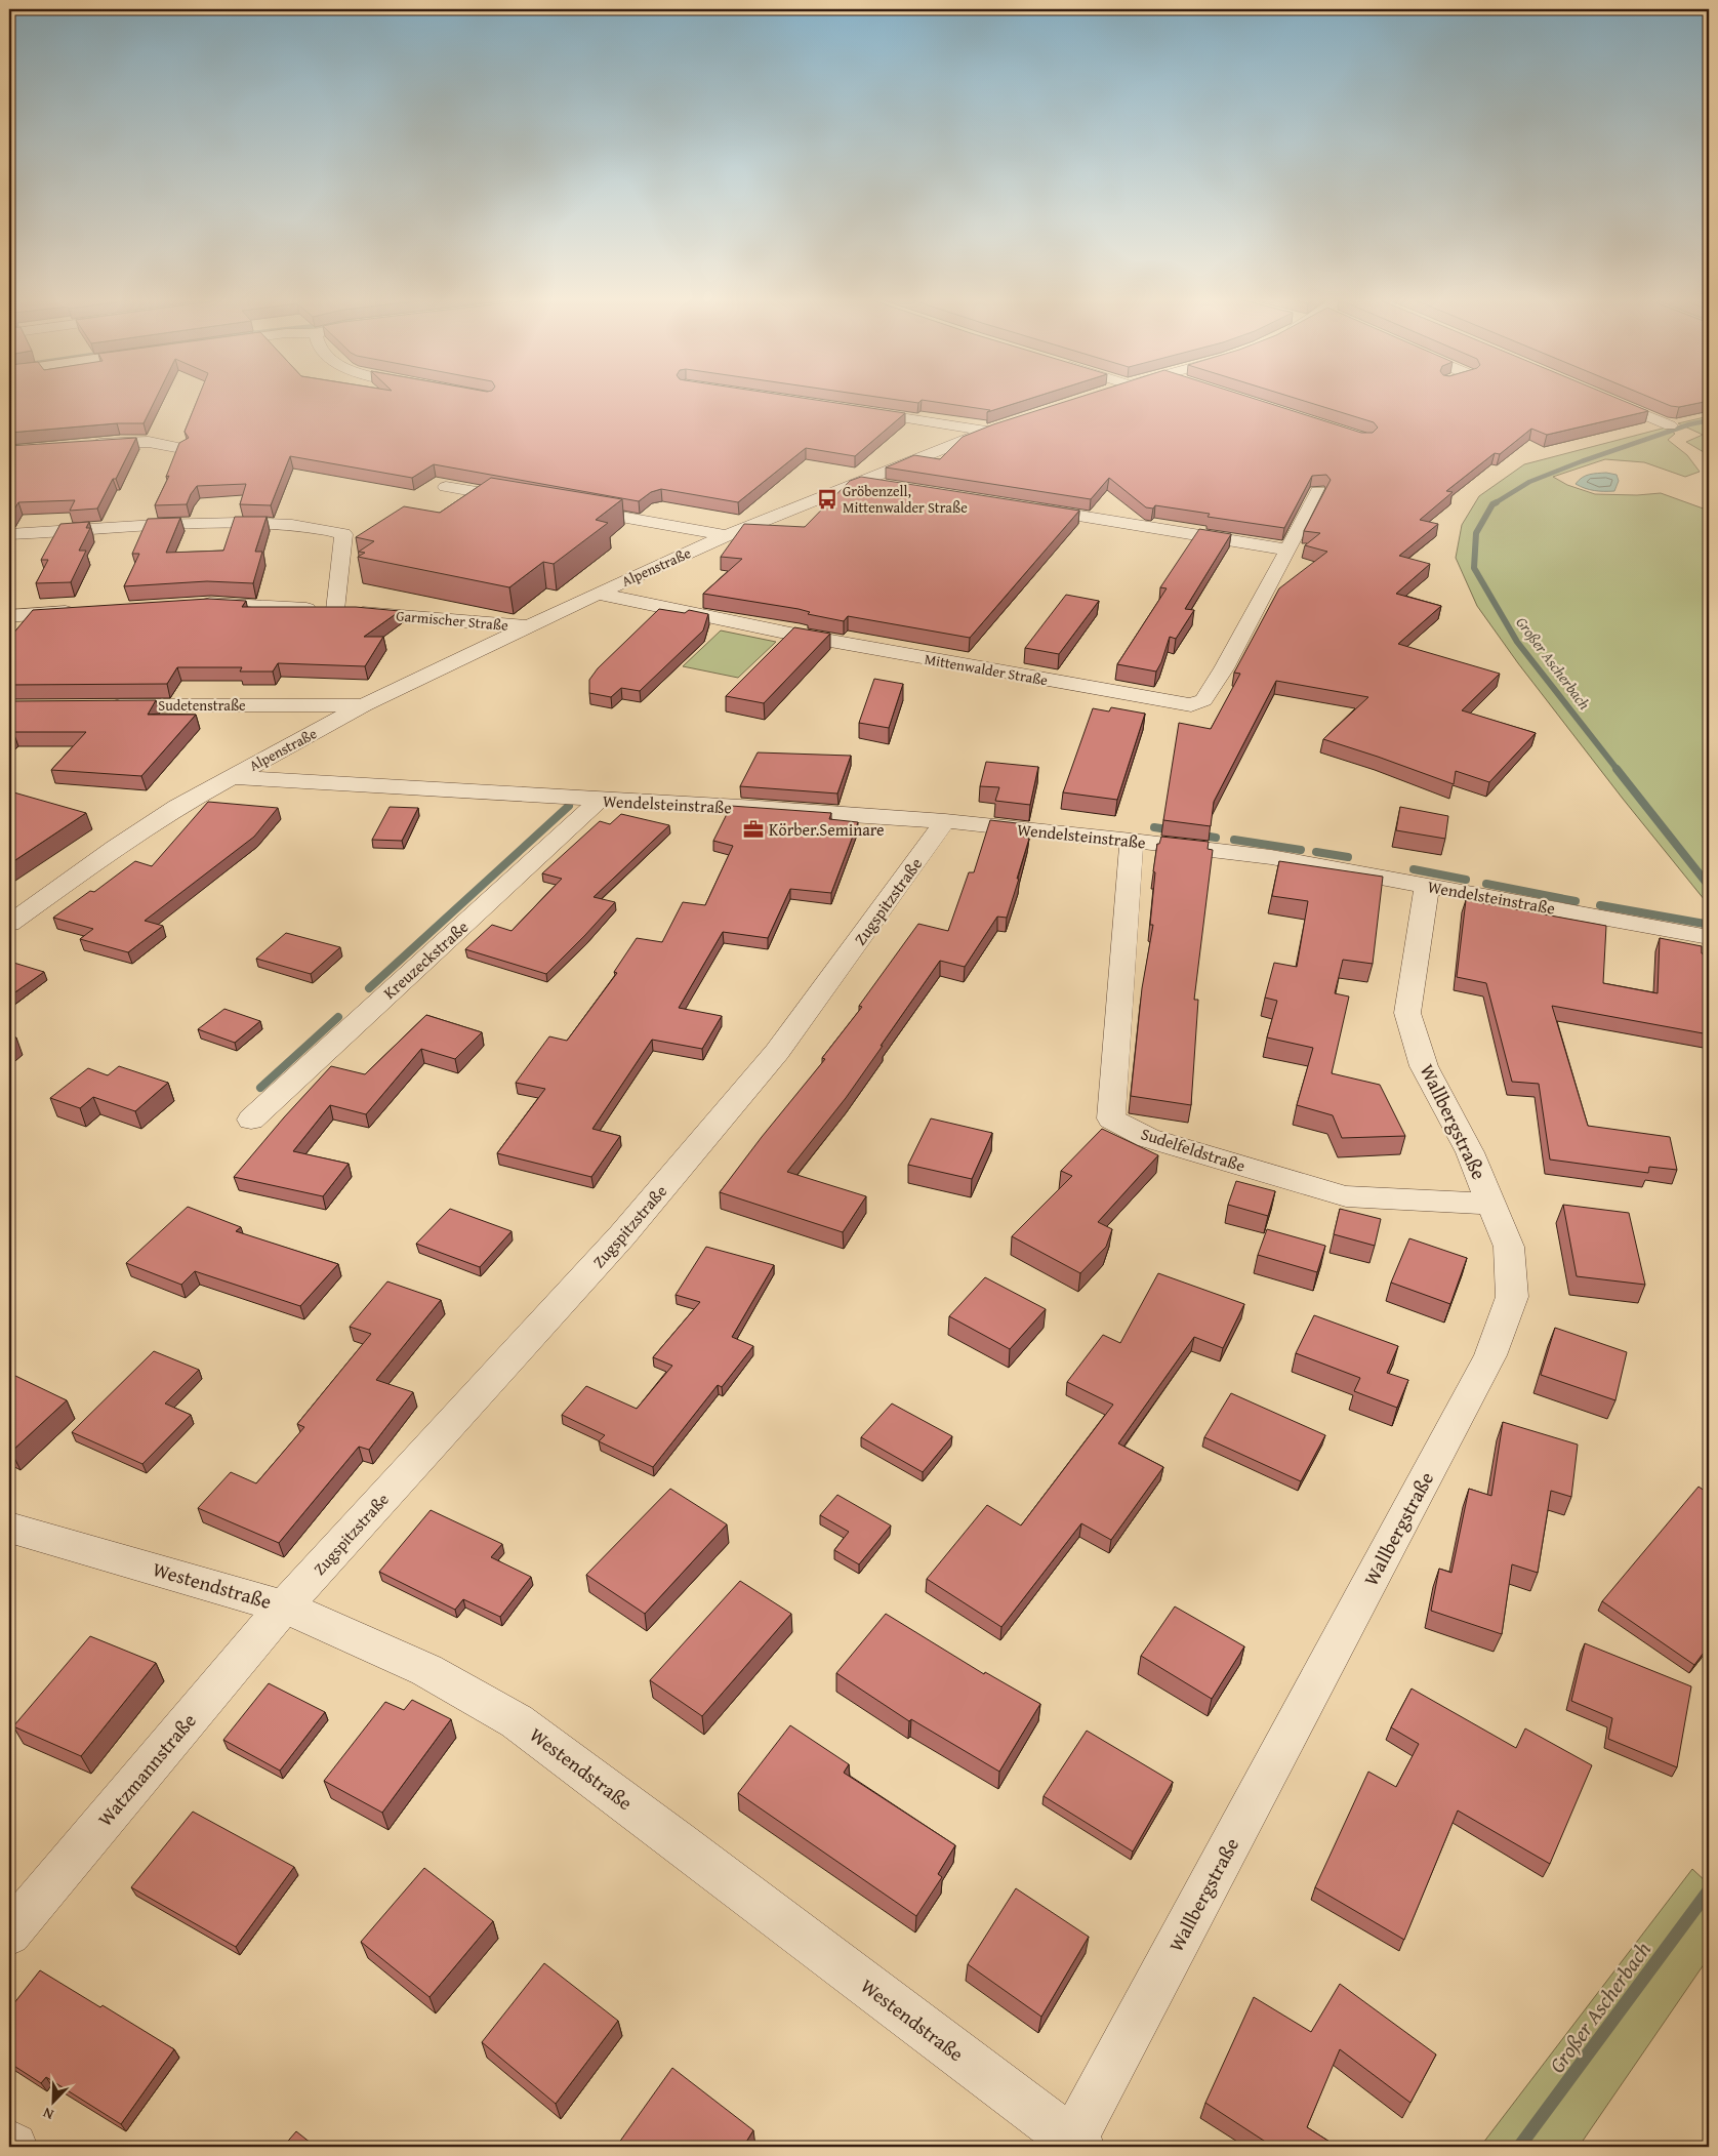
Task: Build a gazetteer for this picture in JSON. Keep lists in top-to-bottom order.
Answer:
{
  "streets": {
    "street": [
      "Alpenstraße",
      "Garmischer Straße",
      "Mittenwalder Straße",
      "Sudetenstraße",
      "Wendelsteinstraße",
      "Zugspitzstraße",
      "Kreuzeckstraße",
      "Wallbergstraße",
      "Sudelfeldstraße",
      "Westendstraße",
      "Watzmannstraße"
    ]
  },
  "crossings": [
    ["Alpenstraße", "Garmischer Straße"],
    ["Alpenstraße", "Mittenwalder Straße"],
    ["Alpenstraße", "Sudetenstraße"],
    ["Alpenstraße", "Wendelsteinstraße"],
    ["Wendelsteinstraße", "Zugspitzstraße"],
    ["Wendelsteinstraße", "Kreuzeckstraße"],
    ["Wendelsteinstraße", "Wallbergstraße"],
    ["Wendelsteinstraße", "Sudelfeldstraße"],
    ["Zugspitzstraße", "Westendstraße"],
    ["Zugspitzstraße", "Watzmannstraße"],
    ["Wallbergstraße", "Sudelfeldstraße"],
    ["Wallbergstraße", "Westendstraße"],
    ["Westendstraße", "Watzmannstraße"]
  ],
  "water": ["Großer Ascherbach"],
  "places": {
    "bus stop": ["Gröbenzell, Mittenwalder Straße"],
    "office": ["Körber.Seminare"]
  },
  "north": "bottom left"
}
